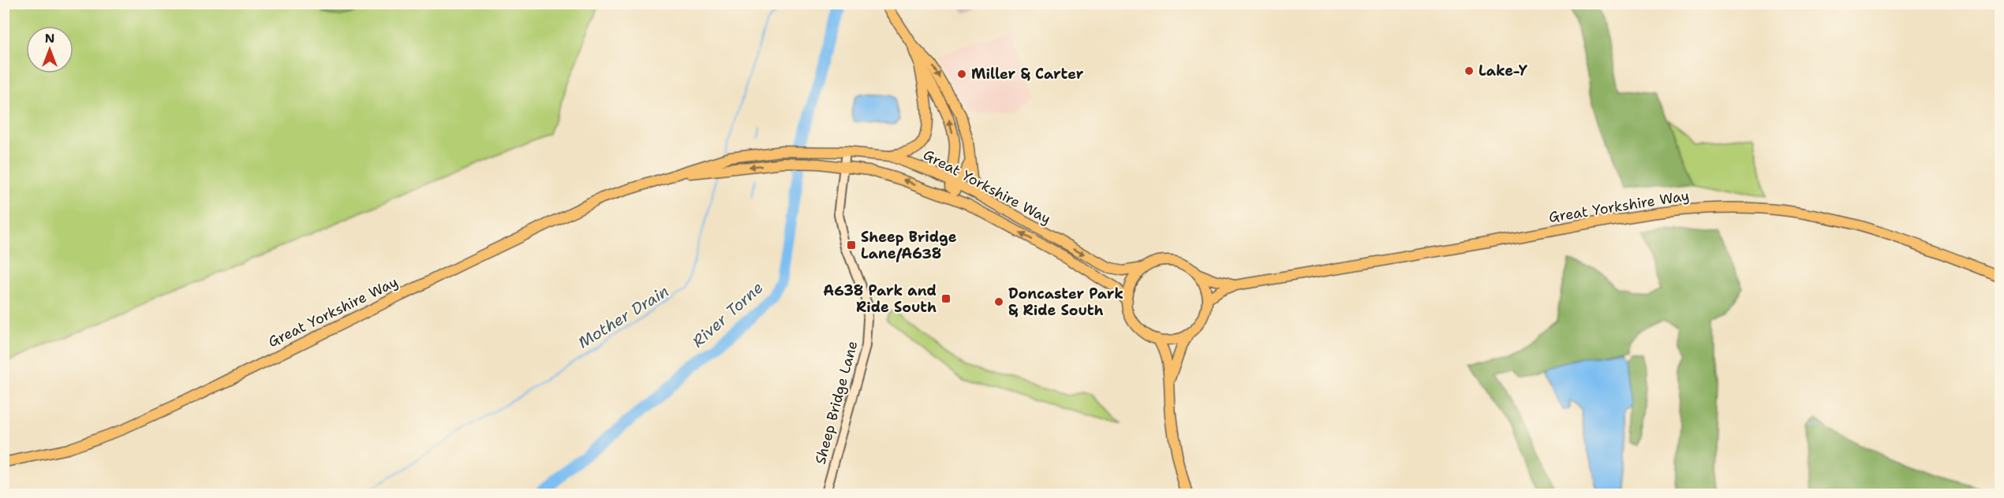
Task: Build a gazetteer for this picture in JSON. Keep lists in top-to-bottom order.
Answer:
{
  "streets": {
    "highway": ["Great Yorkshire Way"],
    "main road": ["Sheep Bridge Lane"]
  },
  "crossings": [
    ["Great Yorkshire Way", "Sheep Bridge Lane"]
  ],
  "water": ["River Torne", "Mother Drain"],
  "places": {
    "other": ["Lake-Y", "Miller & Carter", "Doncaster Park & Ride South"],
    "transit": ["Sheep Bridge Lane/A638", "A638 Park and Ride South"]
  },
  "north": "top"
}
